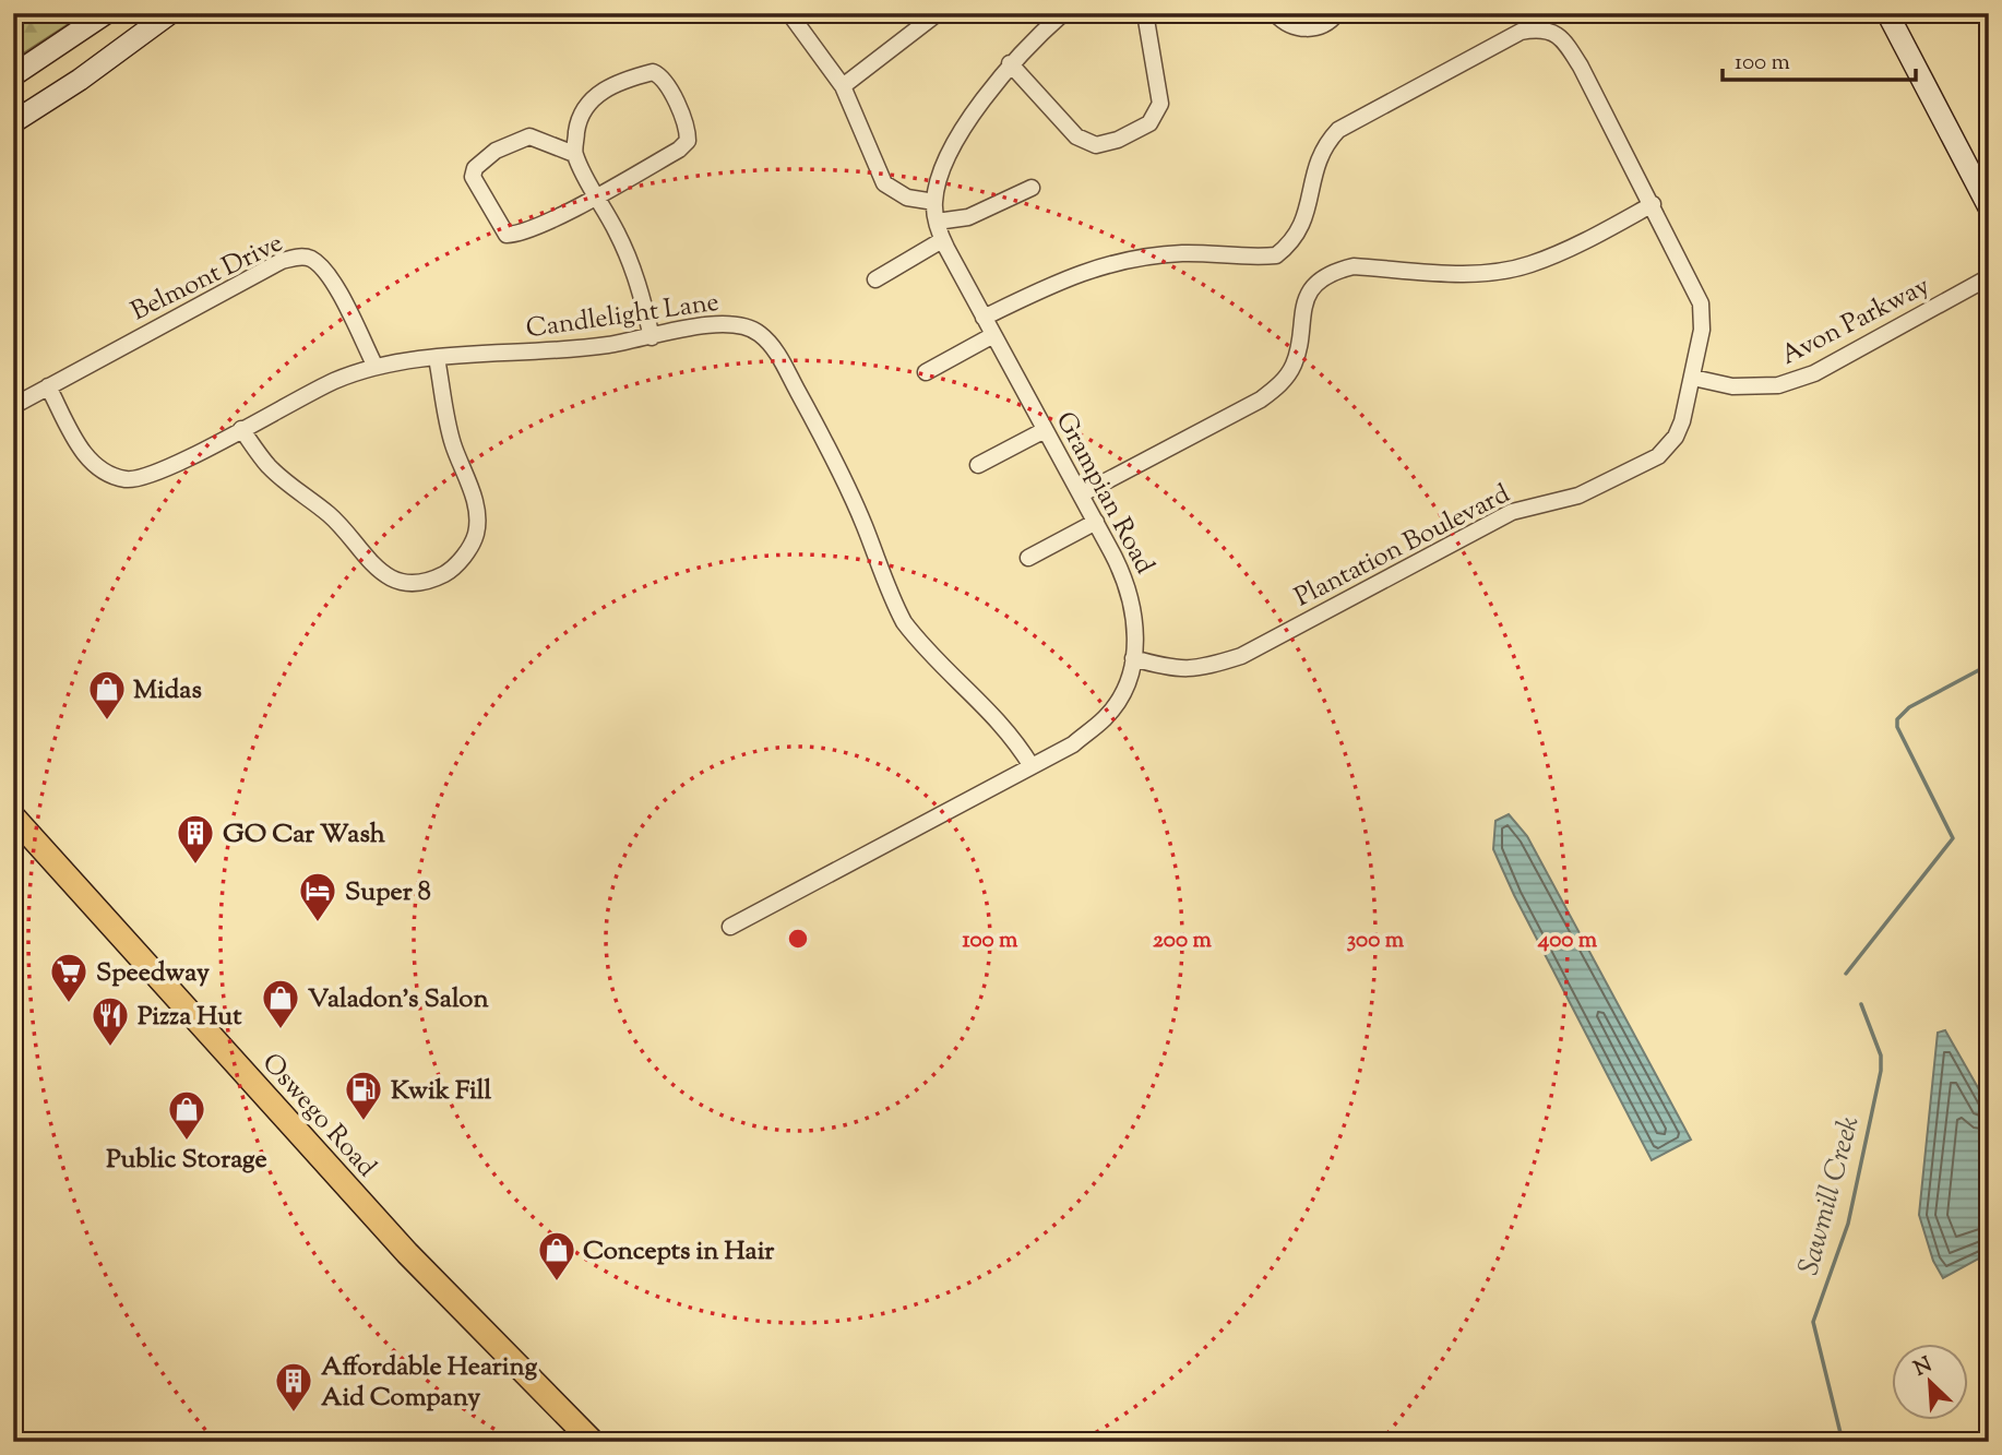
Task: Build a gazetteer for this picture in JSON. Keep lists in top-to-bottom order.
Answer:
{
  "streets": {
    "main road": ["Oswego Road"],
    "street": [
      "Belmont Drive",
      "Candlelight Lane",
      "Avon Parkway",
      "Grampian Road",
      "Plantation Boulevard"
    ]
  },
  "crossings": [
    ["Belmont Drive", "Candlelight Lane"],
    ["Candlelight Lane", "Grampian Road"],
    ["Avon Parkway", "Plantation Boulevard"],
    ["Grampian Road", "Plantation Boulevard"]
  ],
  "water": ["Sawmill Creek"],
  "places": {
    "shop": [
      "Midas",
      "Valadon's Salon",
      "Public Storage",
      "Concepts in Hair"
    ],
    "building": ["GO Car Wash", "Affordable Hearing Aid Company"],
    "hotel": ["Super 8"],
    "supermarket": ["Speedway"],
    "restaurant": ["Pizza Hut"],
    "fuel station": ["Kwik Fill"]
  },
  "scale_bar": "100 m",
  "north": "top left",
  "rings": [
    "100 m",
    "200 m",
    "300 m",
    "400 m"
  ]
}
